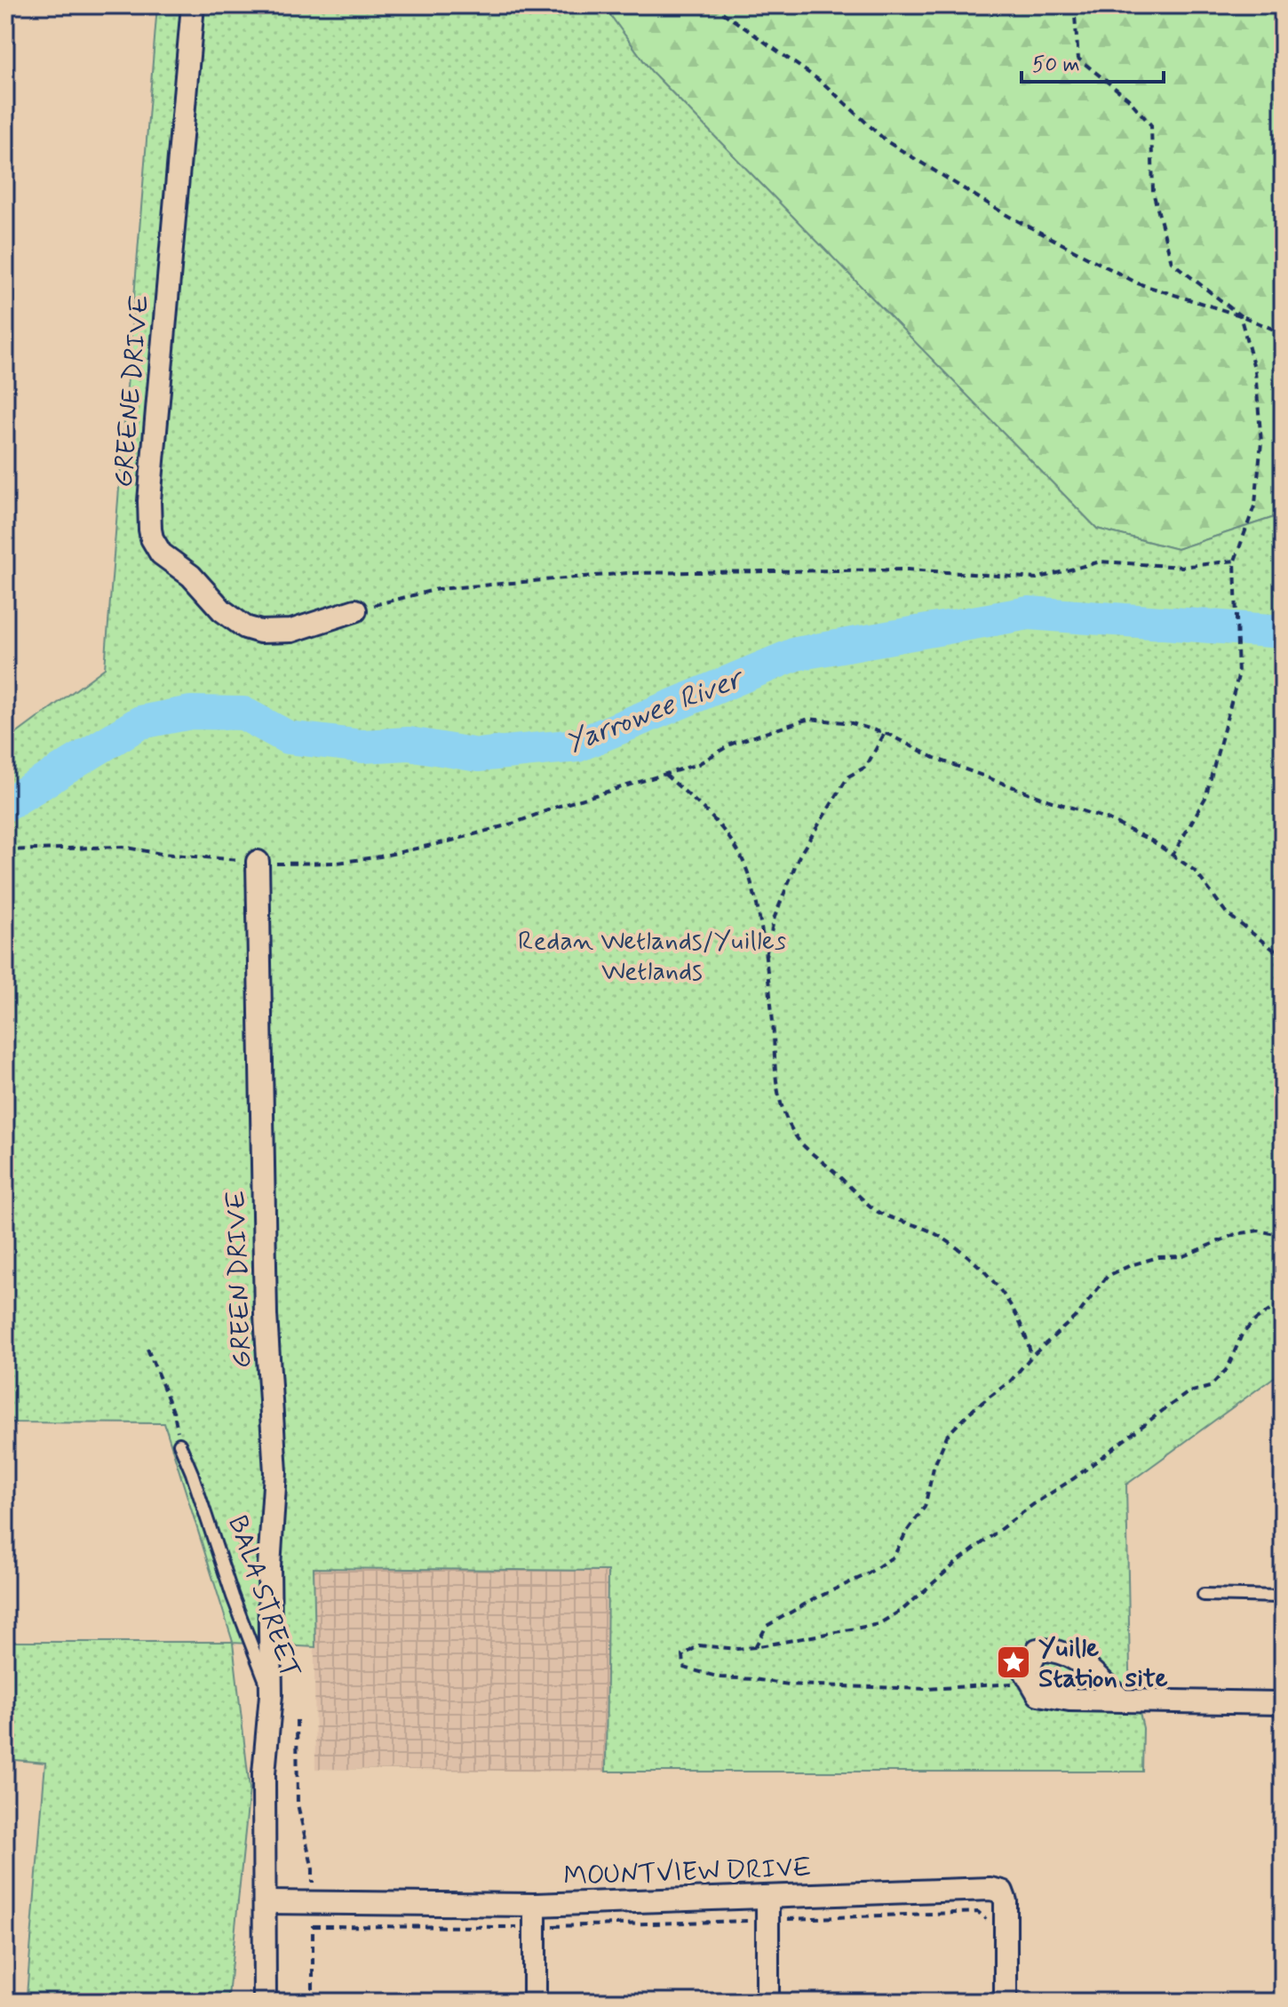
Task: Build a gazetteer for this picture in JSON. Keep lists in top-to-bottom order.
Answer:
{
  "streets": {
    "street": [
      "GREENE DRIVE",
      "GREEN DRIVE",
      "BALA STREET",
      "MOUNTVIEW DRIVE"
    ]
  },
  "crossings": [
    ["GREEN DRIVE", "BALA STREET"],
    ["BALA STREET", "MOUNTVIEW DRIVE"]
  ],
  "water": ["Yarrowee River"],
  "parks": ["Redan Wetlands/Yuilles Wetlands"],
  "places": {
    "place": ["Yuille Station site"]
  },
  "scale_bar": "50 m"
}
